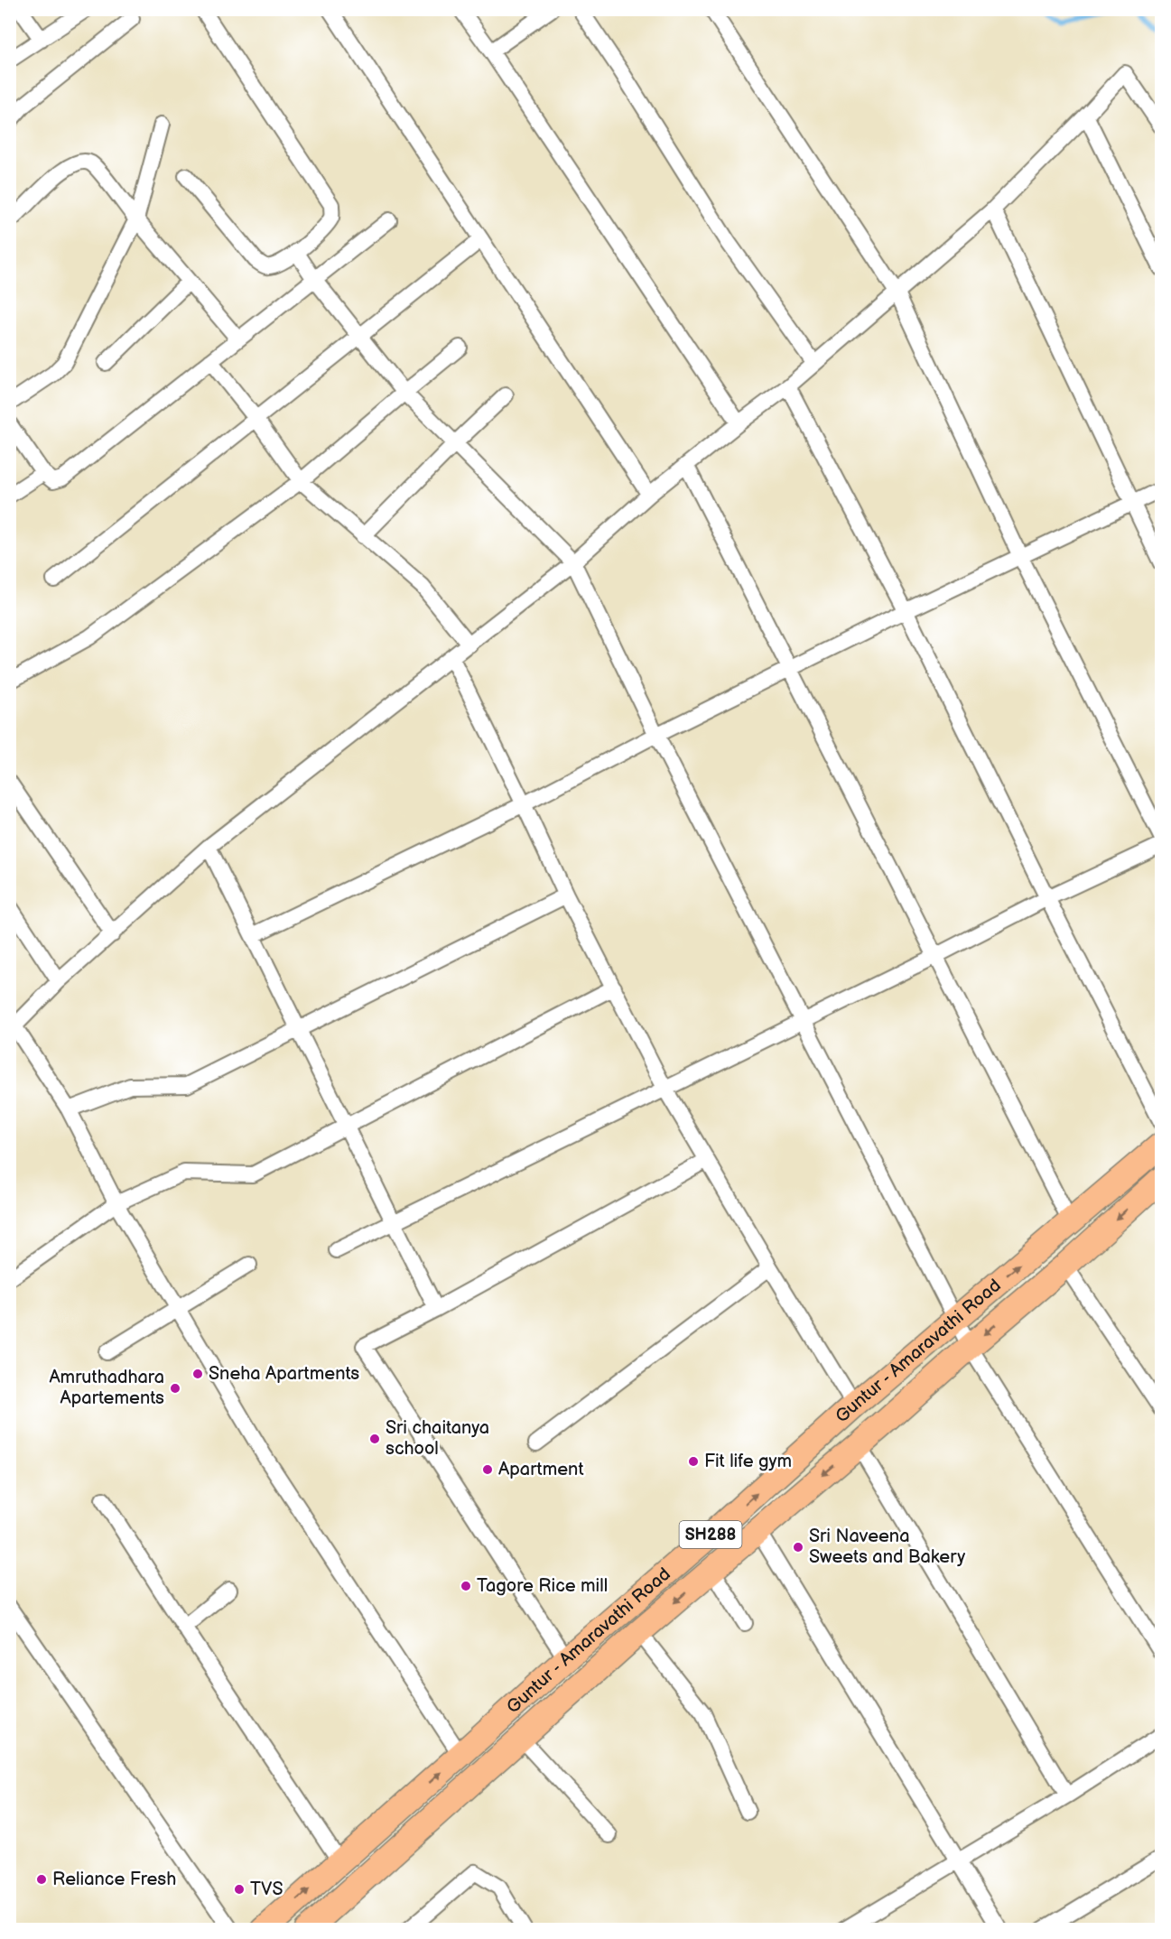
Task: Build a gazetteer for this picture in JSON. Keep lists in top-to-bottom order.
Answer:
{
  "streets": {
    "main road": ["Guntur - Amaravathi Road", "SH288"]
  },
  "places": [
    "Sneha Apartments",
    "Amruthadhara Apartements",
    "Sri chaitanya school",
    "Fit life gym",
    "Apartment",
    "Sri Naveena Sweets and Bakery",
    "Tagore Rice mill",
    "Reliance Fresh",
    "TVS"
  ]
}
